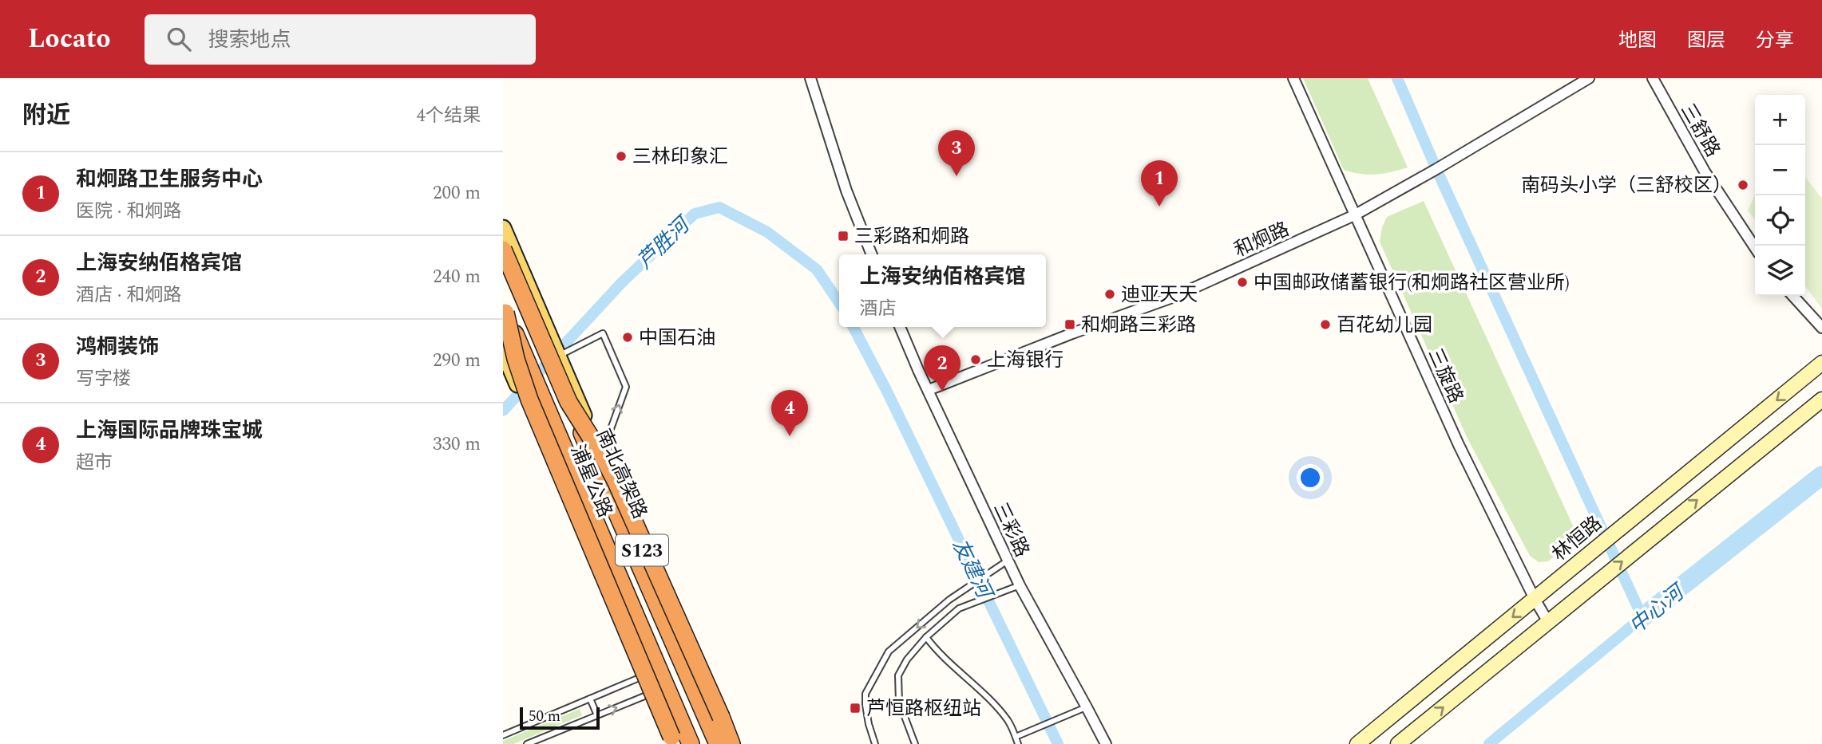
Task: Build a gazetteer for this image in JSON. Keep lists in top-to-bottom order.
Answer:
{
  "streets": {
    "highway": ["南北高架路"],
    "main road": ["浦星公路", "林恒路", "S123"],
    "street": [
      "三舒路",
      "和炯路",
      "三旋路",
      "三彩路"
    ]
  },
  "crossings": [
    ["和炯路", "三旋路"],
    ["和炯路", "三彩路"],
    ["三旋路", "林恒路"]
  ],
  "water": ["芦胜河", "友建河", "中心河"],
  "places": {
    "other": [
      "三林印象汇",
      "南码头小学（三舒校区）",
      "中国邮政储蓄银行(和炯路社区营业所)",
      "迪亚天天",
      "百花幼儿园",
      "中国石油",
      "上海银行"
    ],
    "transit": ["三彩路和炯路", "和炯路三彩路", "芦恒路枢纽站"]
  },
  "scale_bar": "50 m",
  "page": {
    "header": "Locato",
    "search": "搜索地点",
    "nav": ["地图", "图层", "分享"],
    "heading": ["附近", "4个结果"],
    "map_buttons": ["+", "−"],
    "pins": [
      "3",
      "1",
      "2",
      "4"
    ],
    "list": [
      {
        "mark": "1",
        "name": "和炯路卫生服务中心",
        "note": "医院 · 和炯路",
        "value": "200 m"
      },
      {
        "mark": "2",
        "name": "上海安纳佰格宾馆",
        "note": "酒店 · 和炯路",
        "value": "240 m"
      },
      {
        "mark": "3",
        "name": "鸿桐装饰",
        "note": "写字楼",
        "value": "290 m"
      },
      {
        "mark": "4",
        "name": "上海国际品牌珠宝城",
        "note": "超市",
        "value": "330 m"
      }
    ],
    "popup": ["上海安纳佰格宾馆", "酒店"],
    "scale": "50 m"
  }
}
